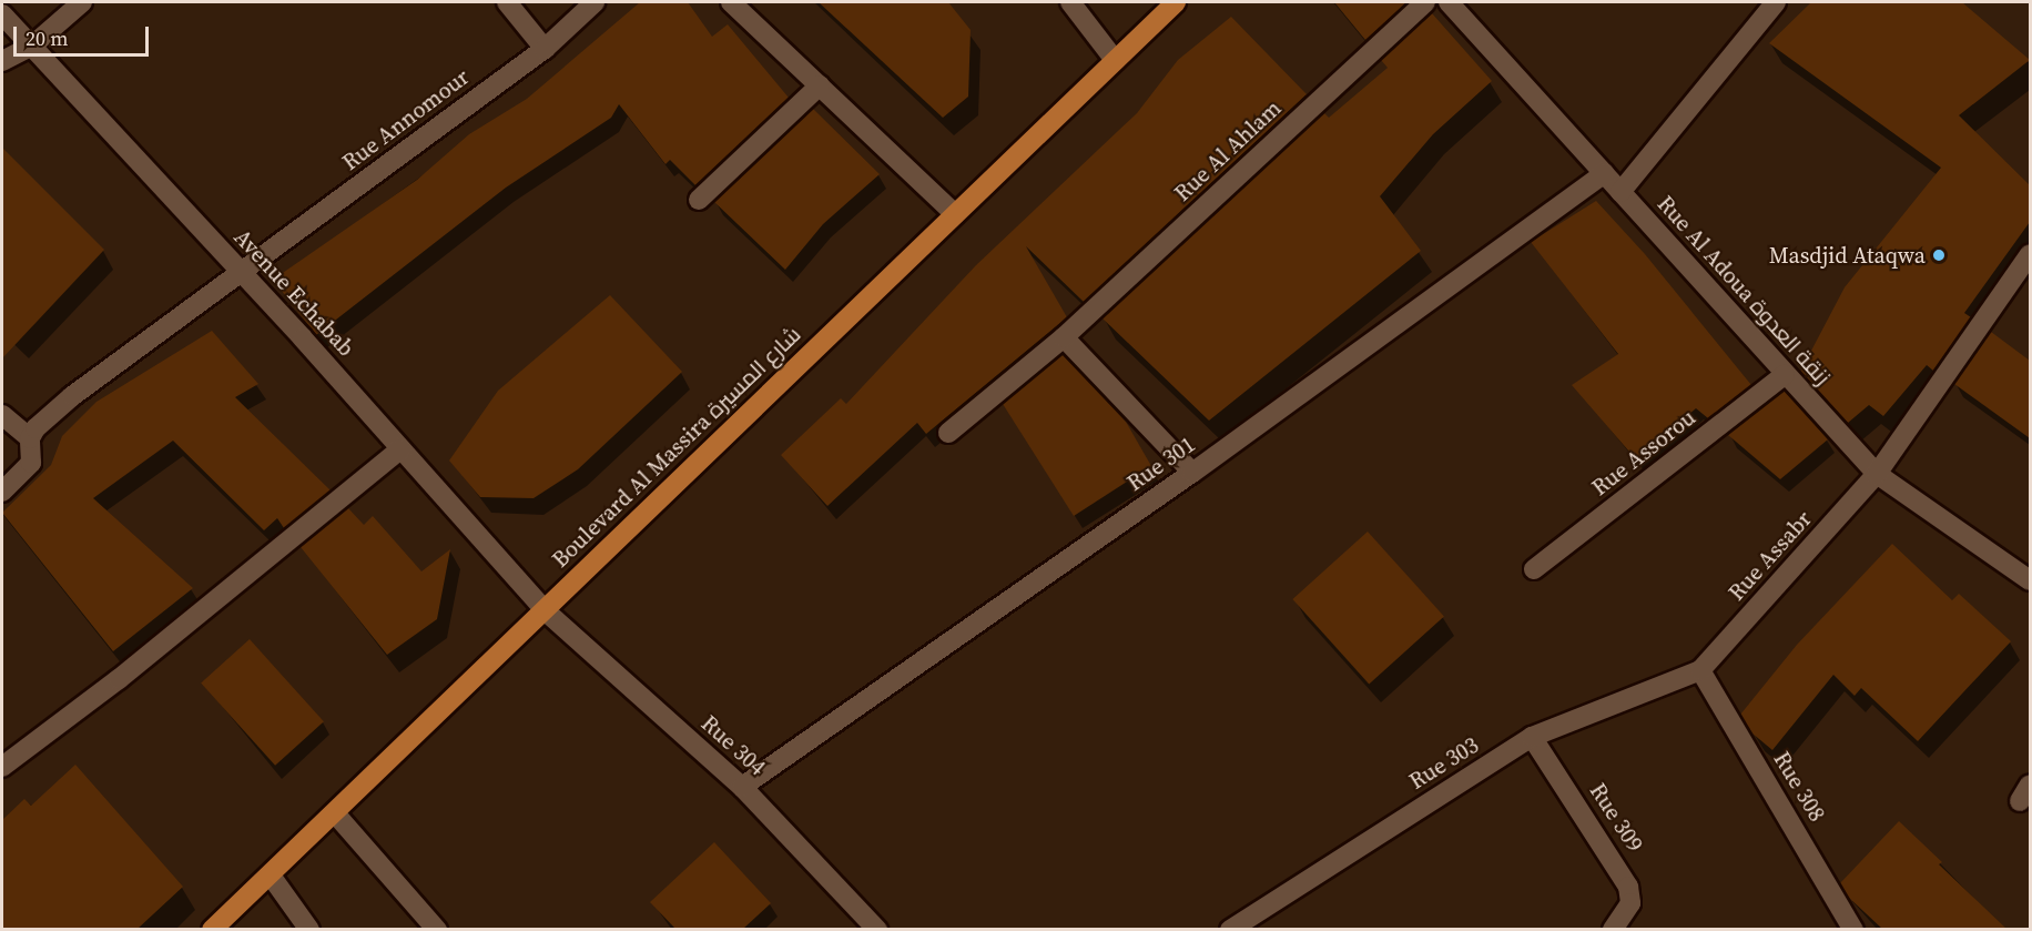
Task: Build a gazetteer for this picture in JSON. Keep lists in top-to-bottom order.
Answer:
{
  "streets": {
    "main road": ["Boulevard Al Massira شارع المسيرة"],
    "street": [
      "Rue Annomour",
      "Rue Al Ahlam",
      "Rue Al Adoua زنقة العدوة",
      "Avenue Echabab",
      "Rue Assorou",
      "Rue 301",
      "Rue Assabr",
      "Rue 304",
      "Rue 303",
      "Rue 308",
      "Rue 309"
    ]
  },
  "crossings": [
    ["Rue Annomour", "Avenue Echabab"],
    ["Rue Al Adoua زنقة العدوة", "Rue Assorou"],
    ["Rue Al Adoua زنقة العدوة", "Rue 301"],
    ["Rue Al Adoua زنقة العدوة", "Rue Assabr"],
    ["Avenue Echabab", "Boulevard Al Massira شارع المسيرة"],
    ["Avenue Echabab", "Rue 304"],
    ["Boulevard Al Massira شارع المسيرة", "Rue 304"],
    ["Rue 301", "Rue 304"],
    ["Rue Assabr", "Rue 303"],
    ["Rue Assabr", "Rue 308"],
    ["Rue 303", "Rue 308"],
    ["Rue 303", "Rue 309"]
  ],
  "places": ["Masdjid Ataqwa"],
  "scale_bar": "20 m"
}
